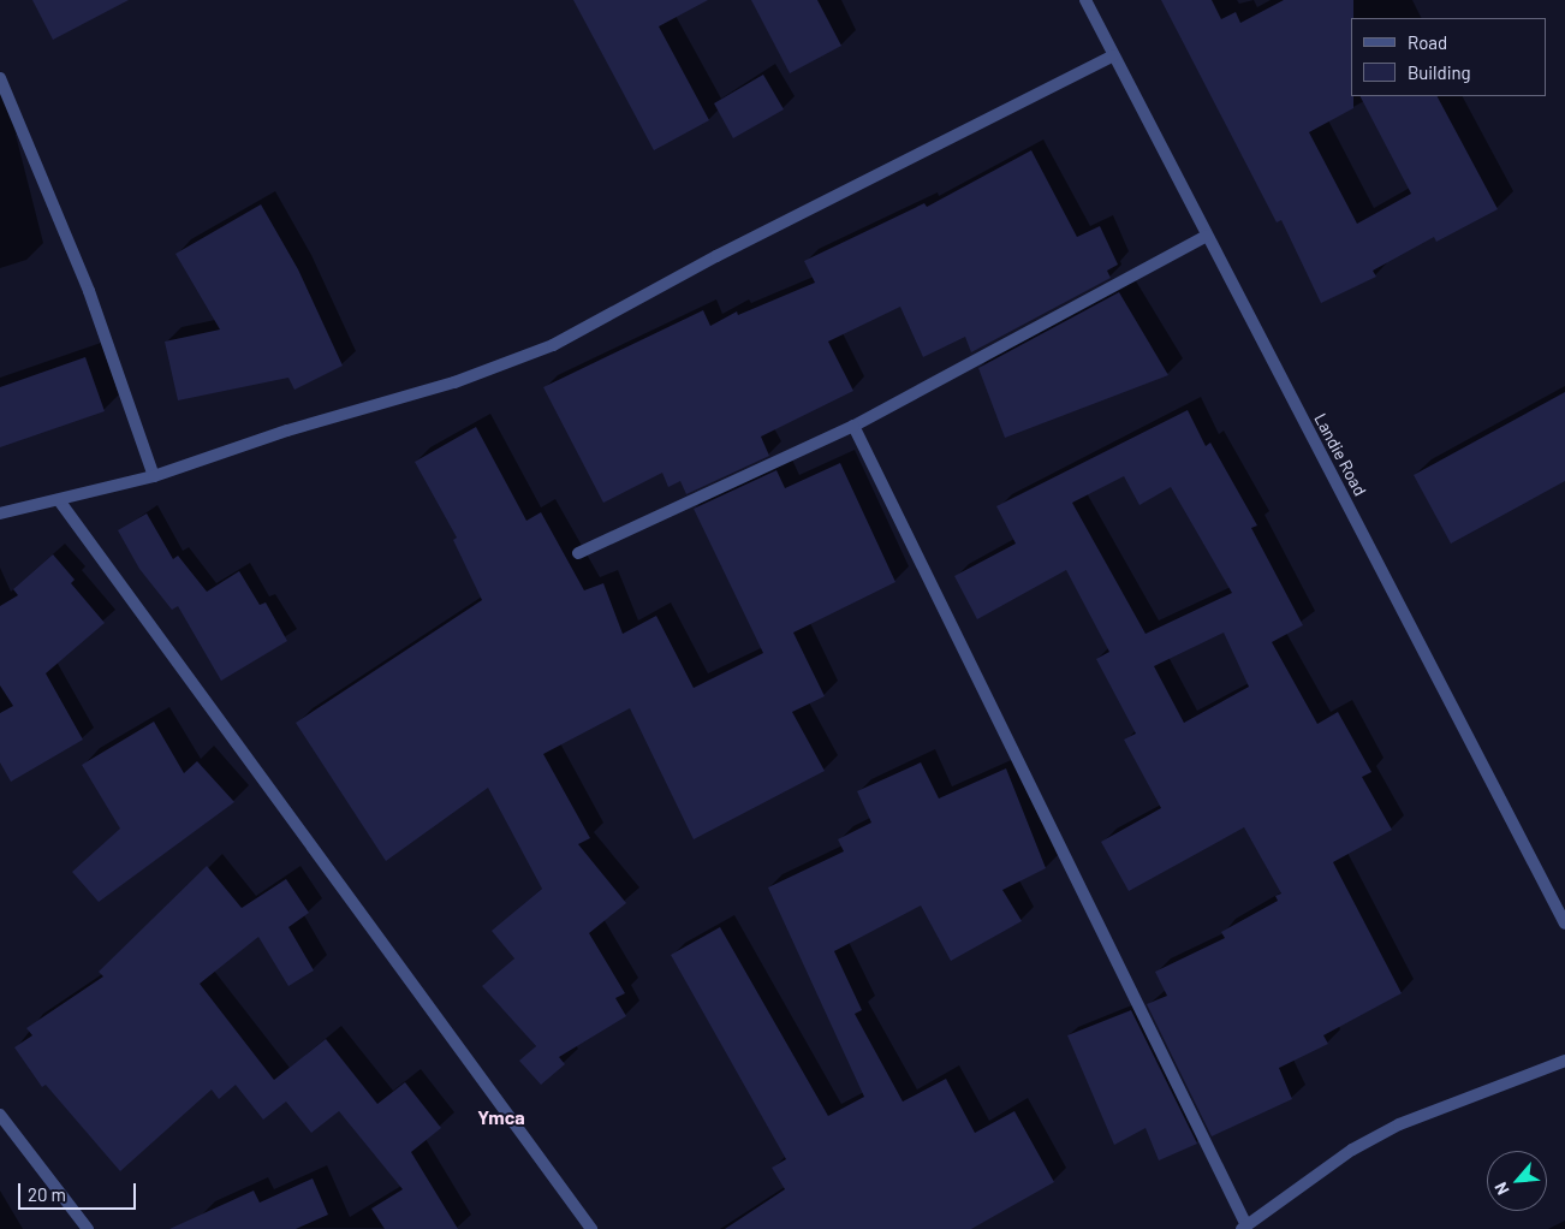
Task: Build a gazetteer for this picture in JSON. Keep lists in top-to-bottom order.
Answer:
{
  "streets": {
    "street": ["Landie Road"]
  },
  "districts": ["Ymca"],
  "legend": ["Road", "Building"],
  "scale_bar": "20 m",
  "north": "bottom left"
}
